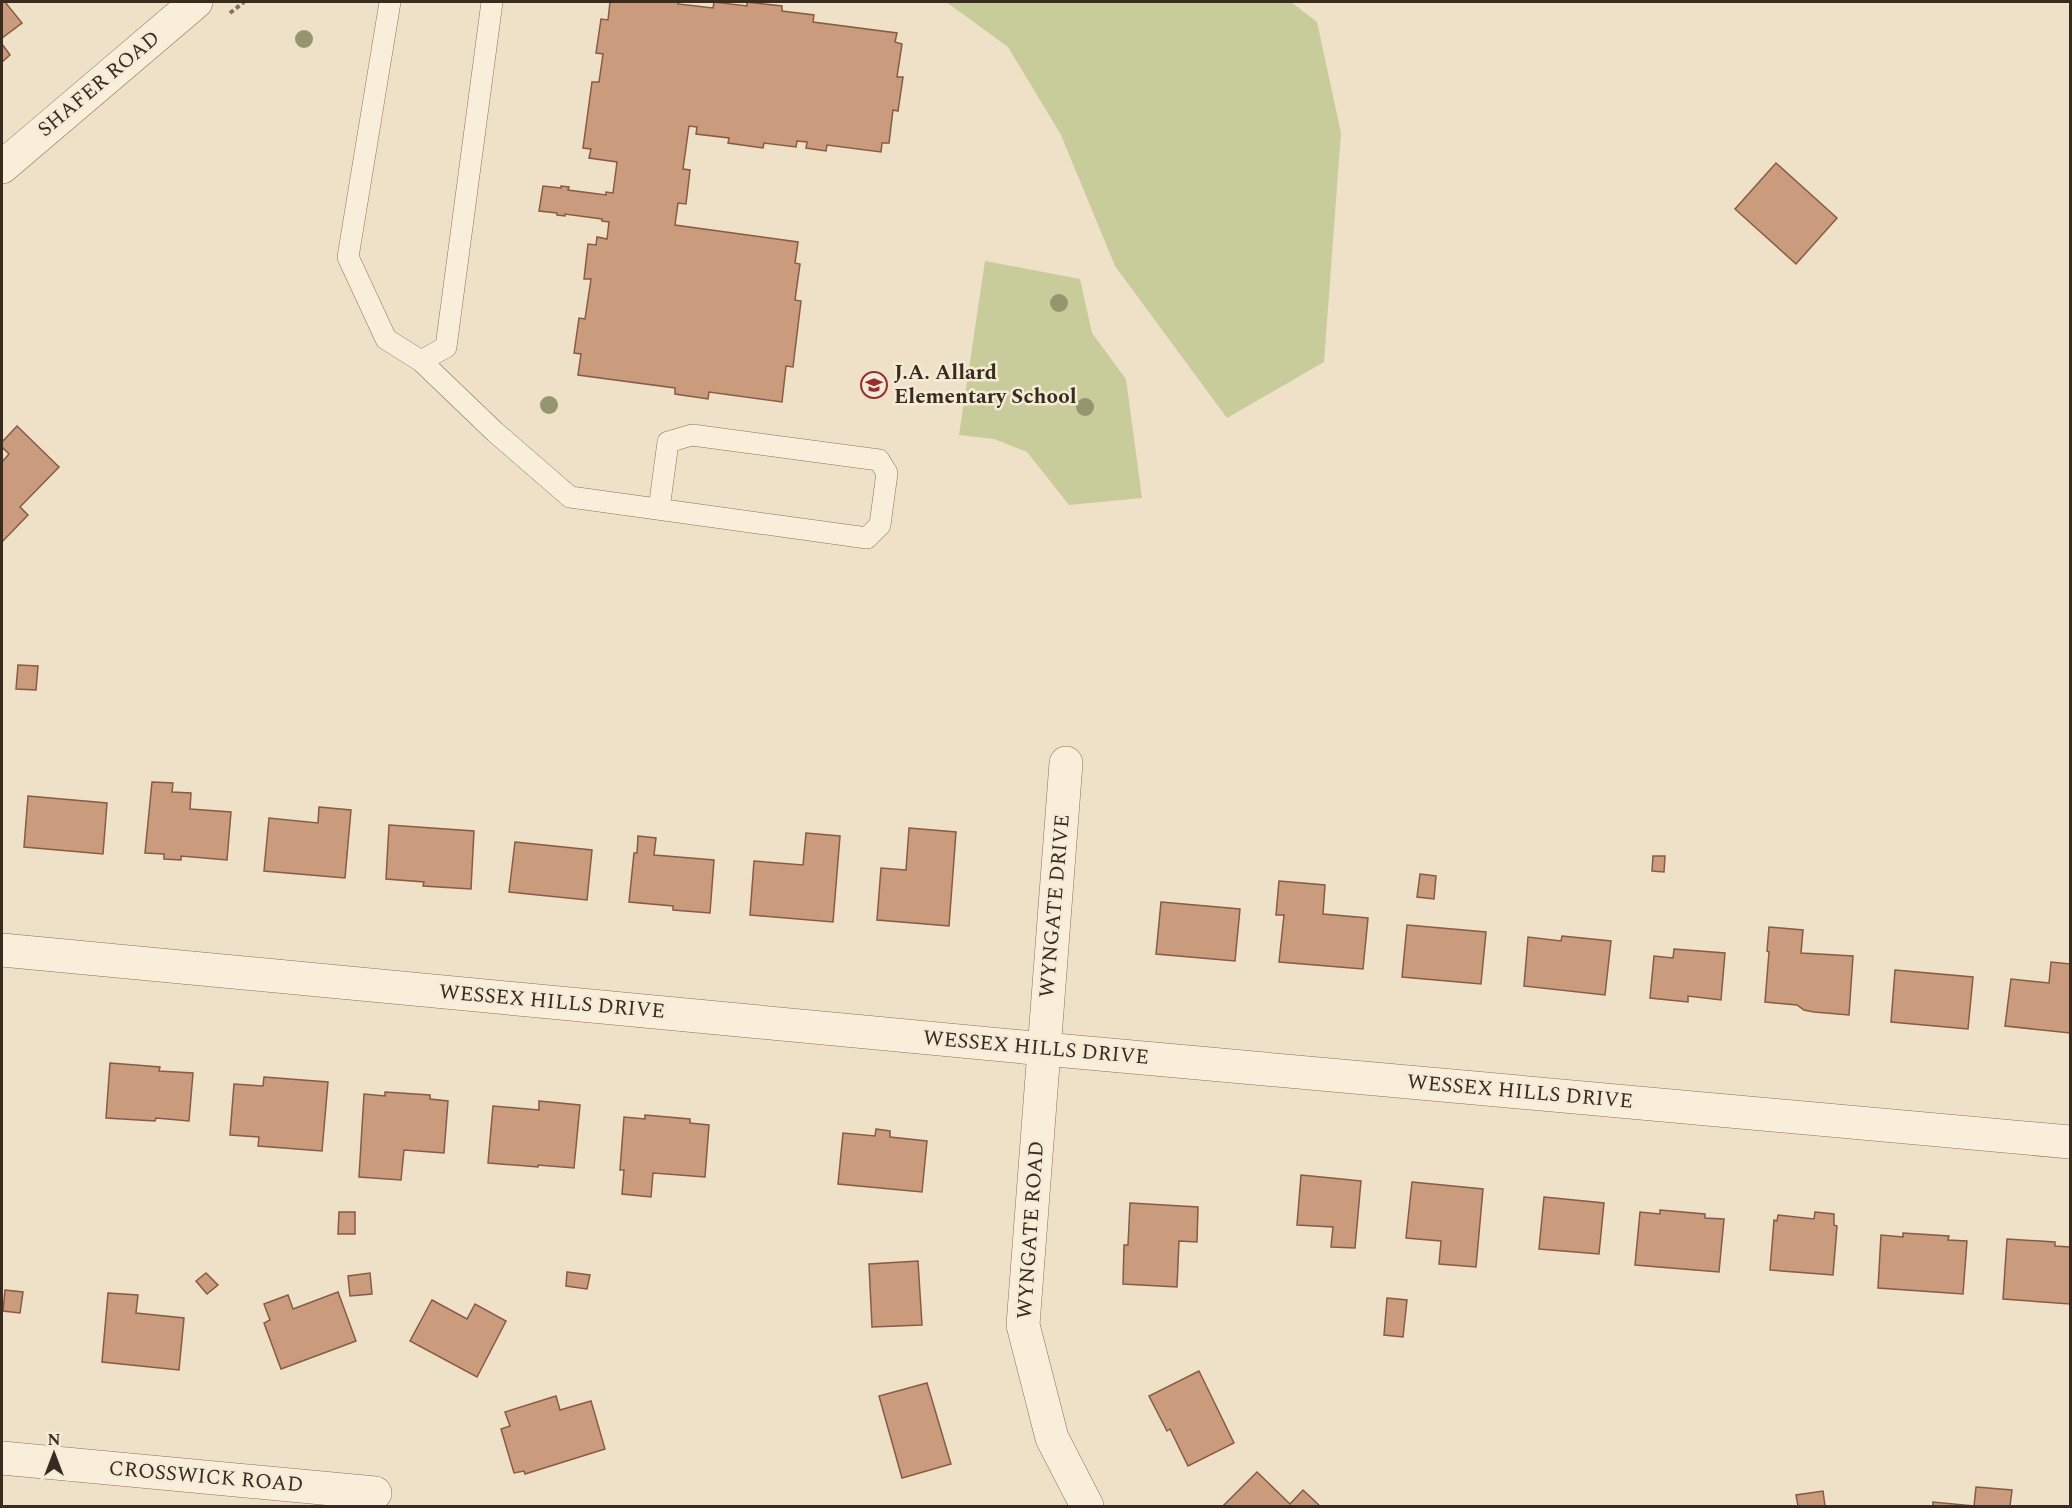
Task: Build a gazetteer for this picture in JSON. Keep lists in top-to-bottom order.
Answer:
{
  "streets": {
    "street": [
      "SHAFER ROAD",
      "WYNGATE DRIVE",
      "WESSEX HILLS DRIVE",
      "WYNGATE ROAD",
      "CROSSWICK ROAD"
    ]
  },
  "crossings": [
    ["WYNGATE DRIVE", "WESSEX HILLS DRIVE"],
    ["WYNGATE DRIVE", "WYNGATE ROAD"],
    ["WESSEX HILLS DRIVE", "WYNGATE ROAD"]
  ],
  "places": {
    "school or university": ["J.A. Allard Elementary School"]
  },
  "north": "top"
}
